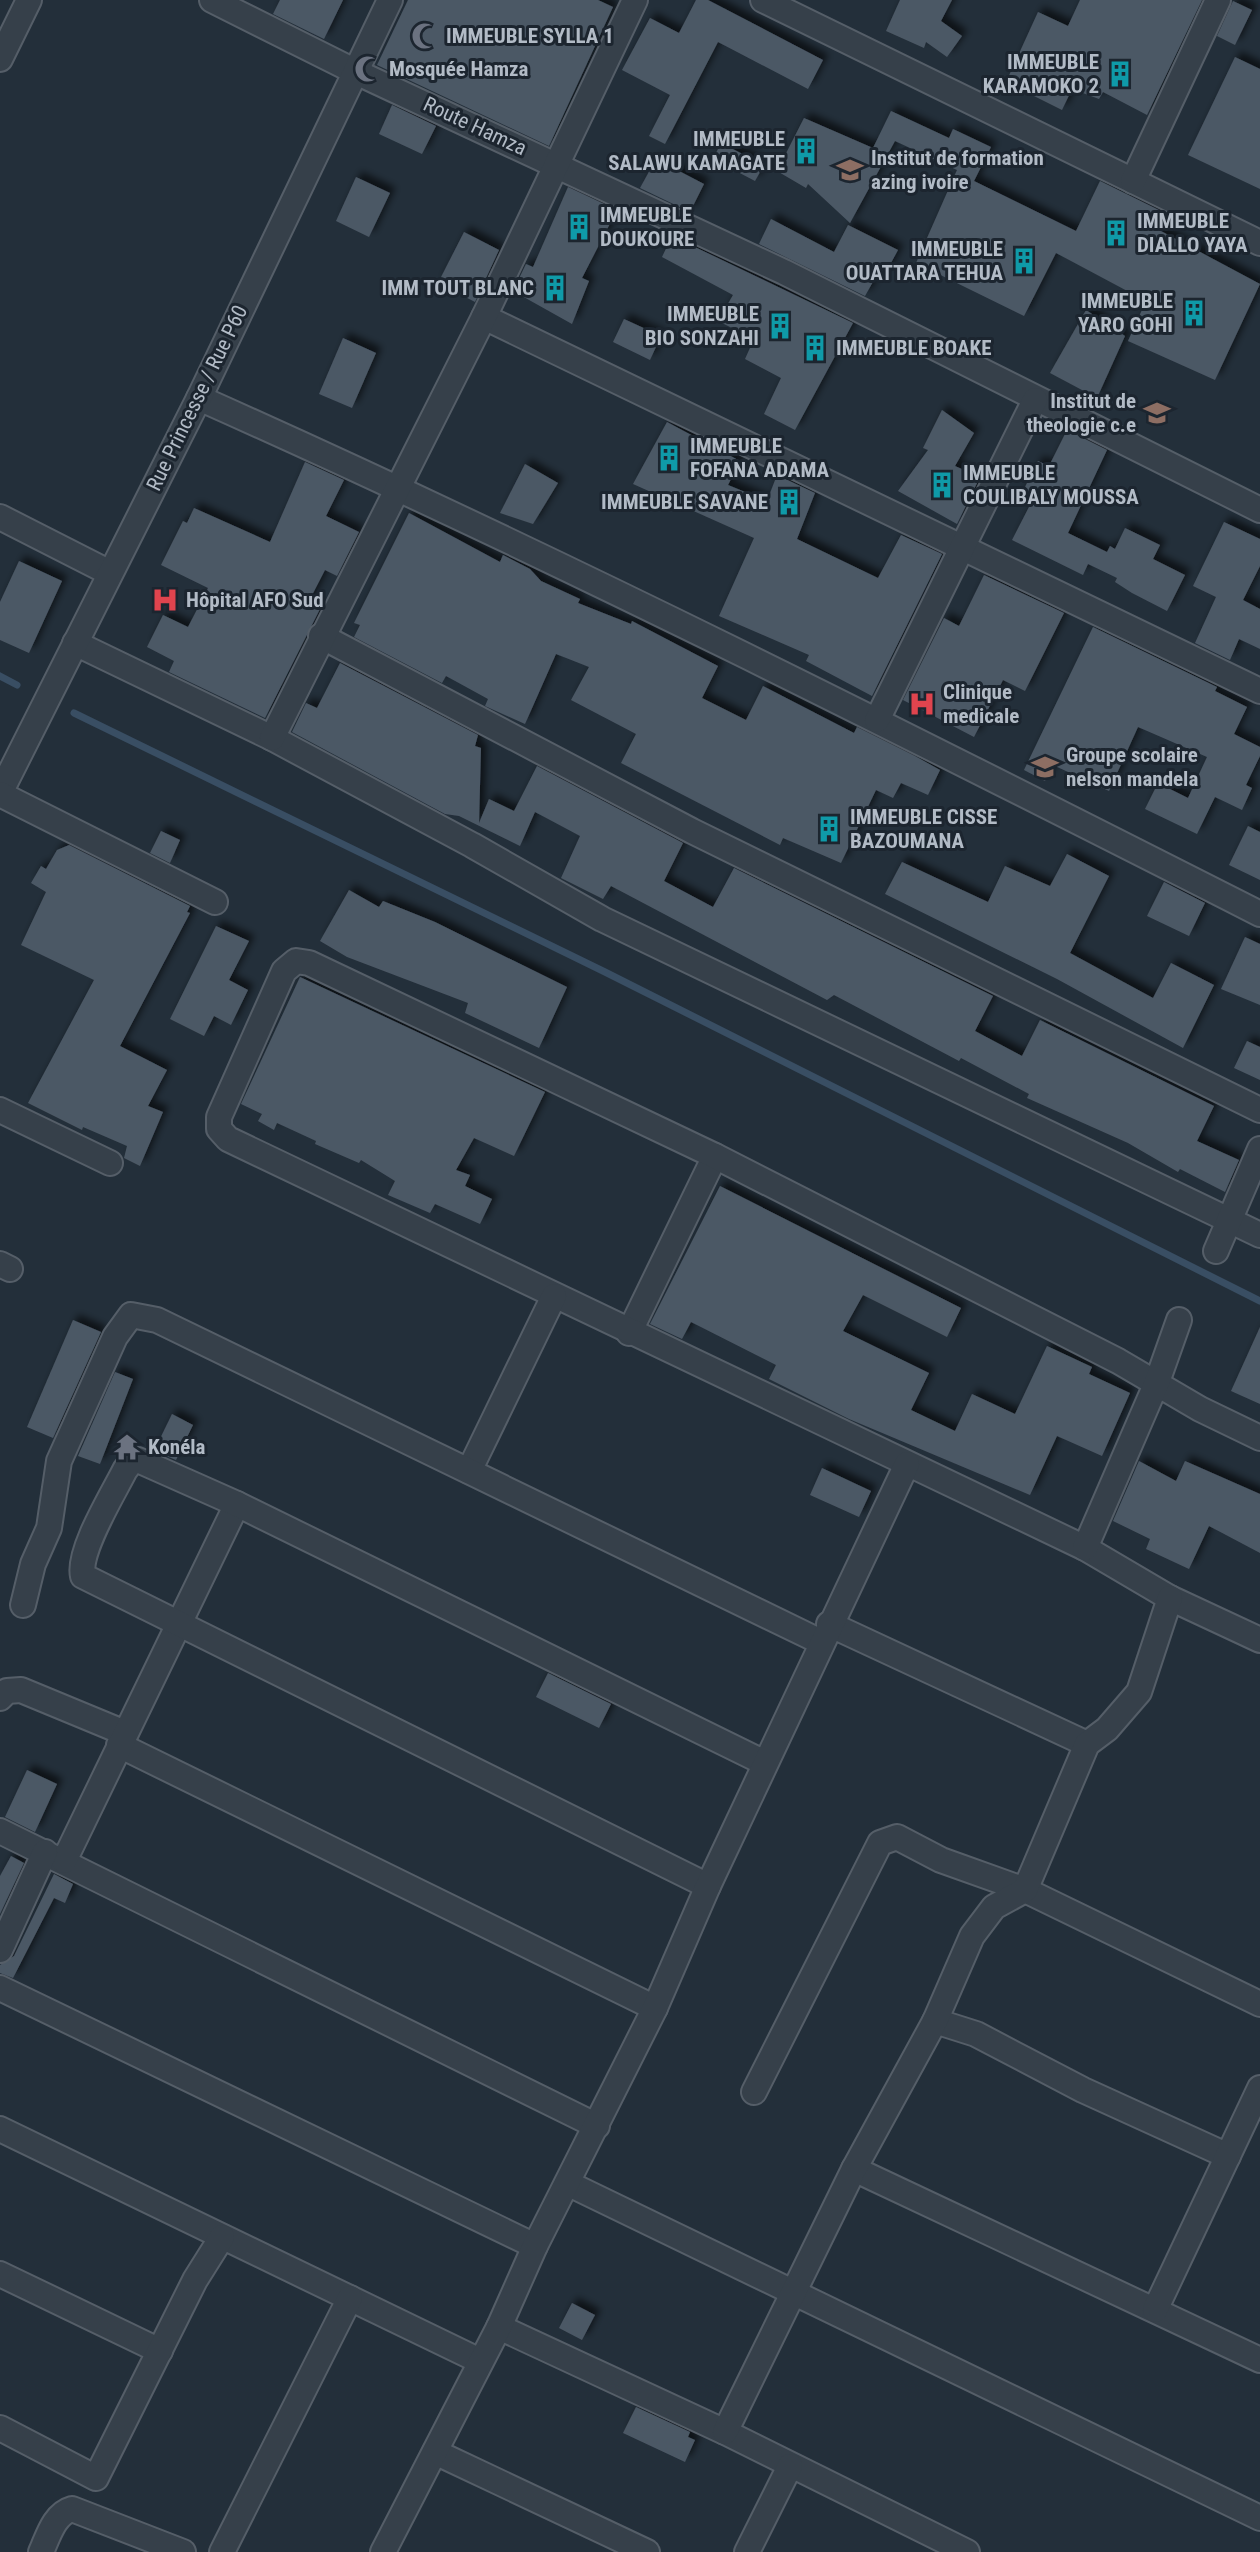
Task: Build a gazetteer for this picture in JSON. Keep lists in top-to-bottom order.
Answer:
{
  "streets": {
    "street": ["Route Hamza", "Rue Princesse / Rue P60"]
  },
  "crossings": [
    ["Route Hamza", "Rue Princesse / Rue P60"]
  ],
  "places": {
    "mosque": ["IMMEUBLE SYLLA 1", "Mosquée Hamza"],
    "building": [
      "IMMEUBLE KARAMOKO 2",
      "IMMEUBLE SALAWU KAMAGATE",
      "IMMEUBLE DOUKOURE",
      "IMMEUBLE DIALLO YAYA",
      "IMMEUBLE OUATTARA TEHUA",
      "IMM TOUT BLANC",
      "IMMEUBLE YARO GOHI",
      "IMMEUBLE BIO SONZAHI",
      "IMMEUBLE BOAKE",
      "IMMEUBLE FOFANA ADAMA",
      "IMMEUBLE COULIBALY MOUSSA",
      "IMMEUBLE SAVANE",
      "IMMEUBLE CISSE BAZOUMANA"
    ],
    "school or university": ["Institut de formation azing ivoire", "Institut de theologie c.e", "Groupe scolaire nelson mandela"],
    "hospital": ["Hôpital AFO Sud", "Clinique medicale"],
    "temple": ["Konéla"]
  }
}
